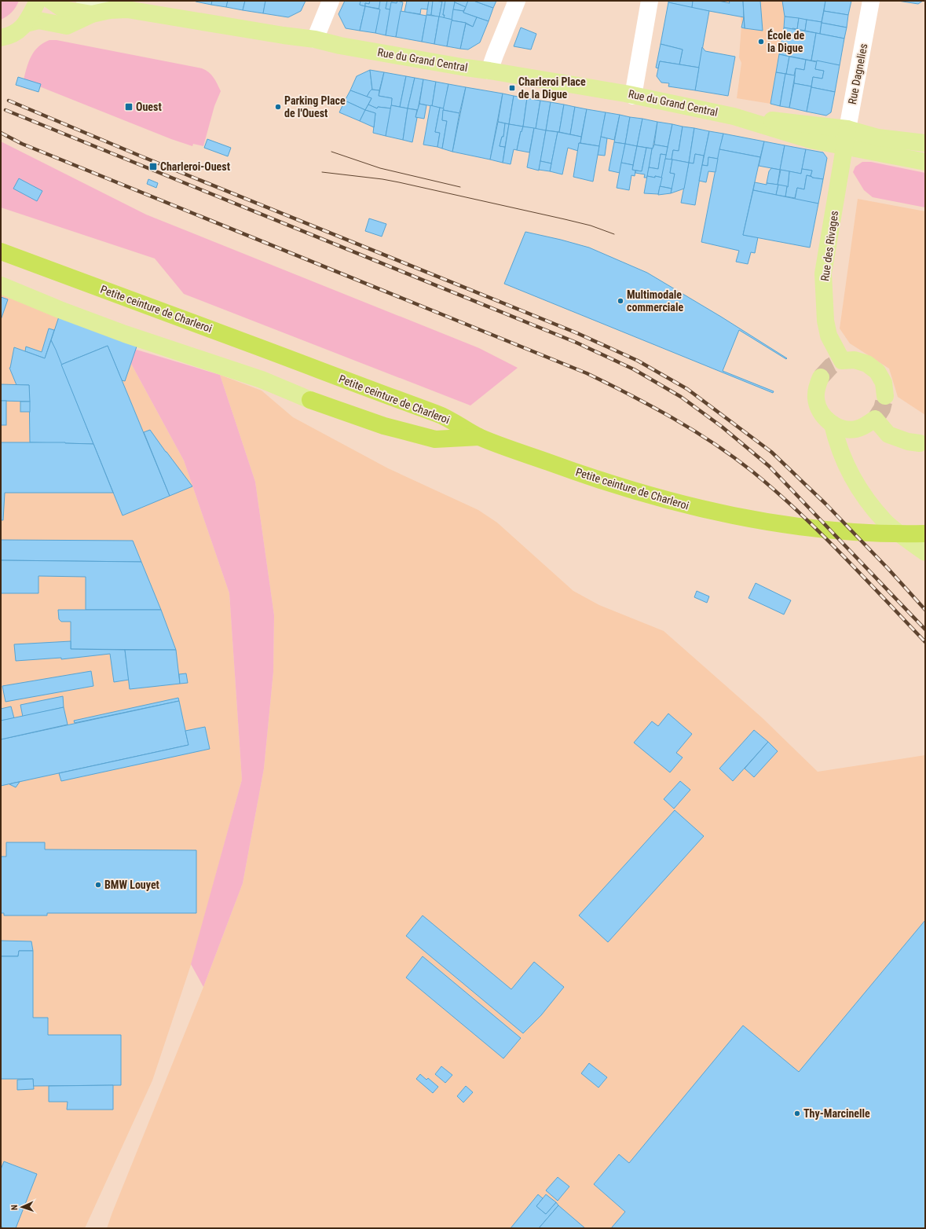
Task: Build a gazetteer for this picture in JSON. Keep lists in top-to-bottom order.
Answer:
{
  "streets": {
    "highway": ["Petite ceinture de Charleroi"],
    "main road": ["Rue du Grand Central", "Rue Dagnelies", "Rue des Rivages"]
  },
  "crossings": [
    ["Rue du Grand Central", "Rue Dagnelies"],
    ["Rue du Grand Central", "Rue des Rivages"],
    ["Rue Dagnelies", "Rue des Rivages"]
  ],
  "places": {
    "other": [
      "École de la Digue",
      "Parking Place de l'Ouest",
      "Multimodale commerciale",
      "BMW Louyet",
      "Thy-Marcinelle"
    ],
    "transit": ["Charleroi Place de la Digue", "Ouest", "Charleroi-Ouest"]
  },
  "north": "left"
}
